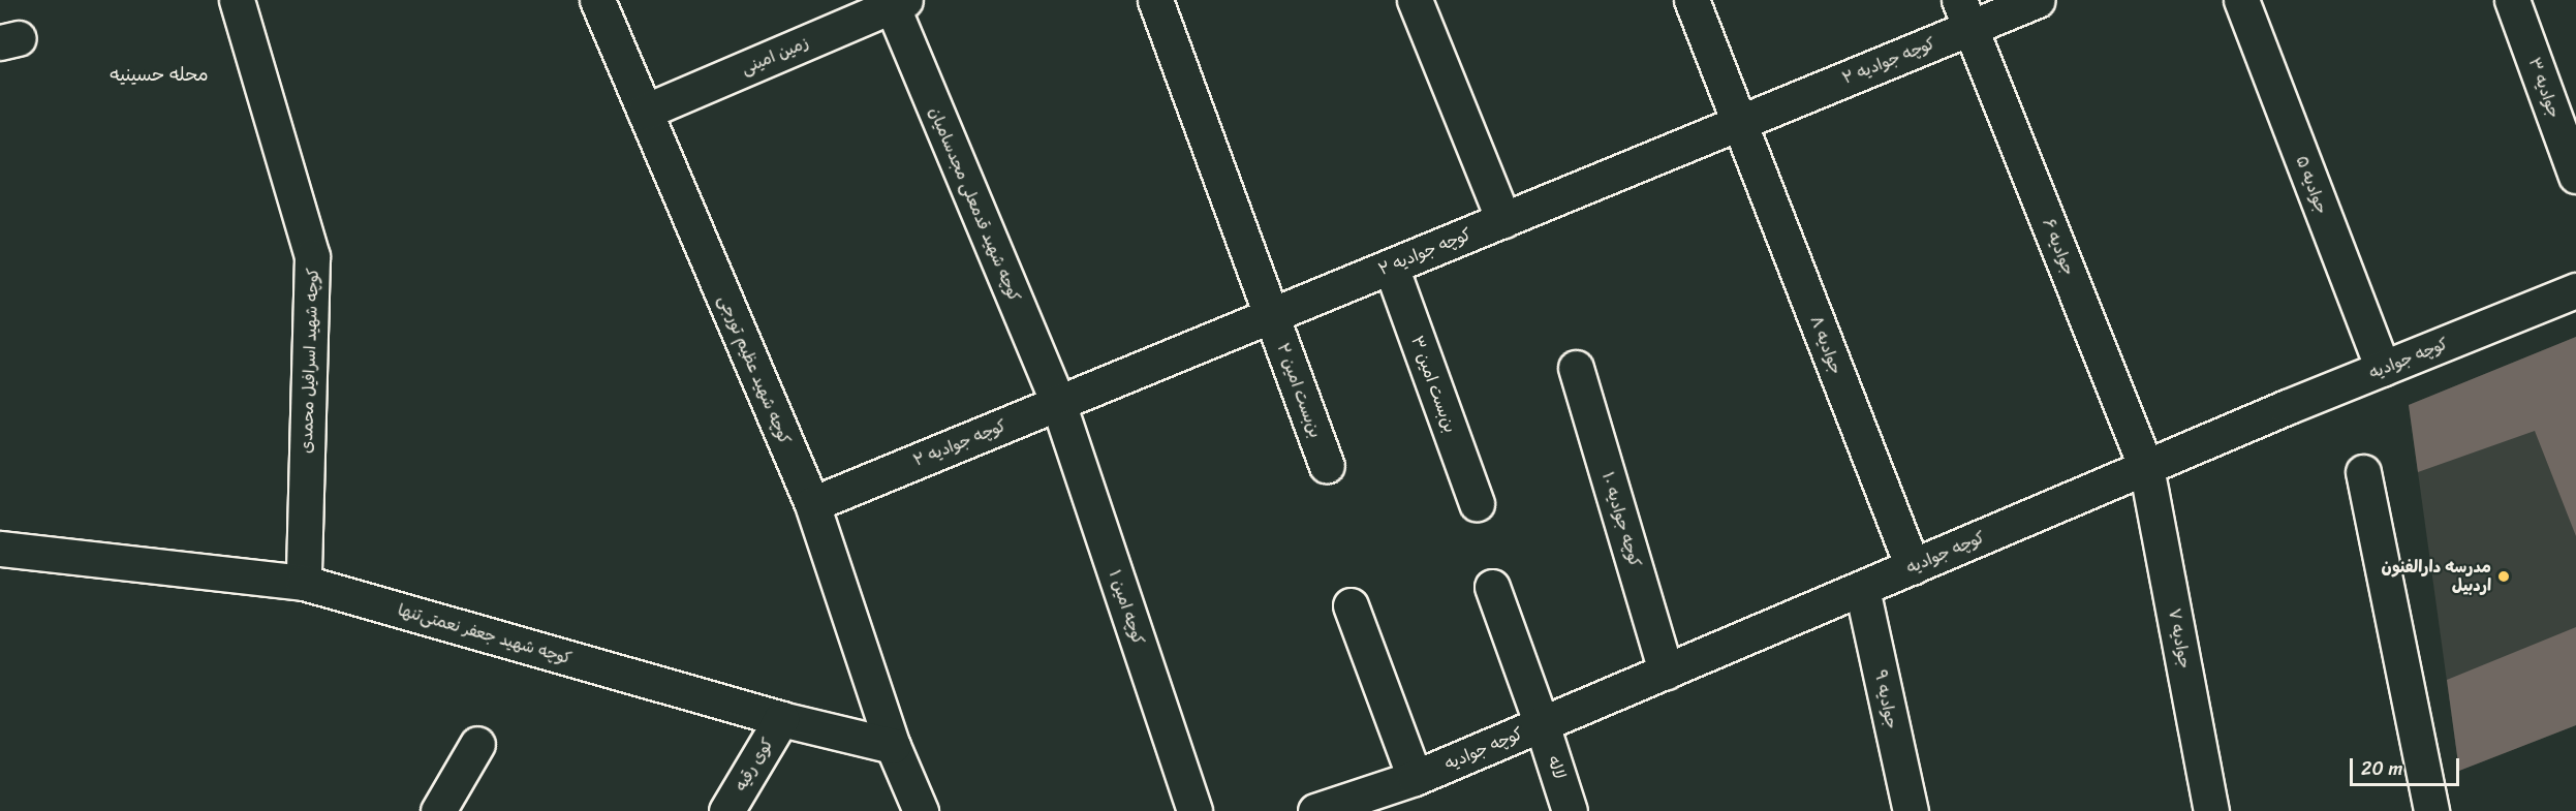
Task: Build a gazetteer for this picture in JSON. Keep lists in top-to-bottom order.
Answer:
{
  "streets": {
    "street": [
      "زمین امینی",
      "کوچه جوادیه ۲",
      "جوادیه ۳",
      "جوادیه ۵",
      "کوچه شهید قدمعلی مجدسامیان",
      "جوادیه ۶",
      "جوادیه ۸",
      "کوچه جوادیه",
      "کوچه شهید اسرافیل محمدی",
      "کوچه شهید عظیم تورجی",
      "بن‌بست امین ۳",
      "بن‌بست امین ۲",
      "کوچه جوادیه ۱۰",
      "کوچه امین ۱",
      "کوچه شهید جعفر نعمتی‌تنها",
      "جوادیه ۷",
      "جوادیه ۹",
      "کوی رقیه",
      "لاله"
    ]
  },
  "crossings": [
    ["زمین امینی", "کوچه شهید قدمعلی مجدسامیان"],
    ["زمین امینی", "کوچه شهید عظیم تورجی"],
    ["کوچه جوادیه ۲", "کوچه شهید قدمعلی مجدسامیان"],
    ["کوچه جوادیه ۲", "جوادیه ۶"],
    ["کوچه جوادیه ۲", "جوادیه ۸"],
    ["کوچه جوادیه ۲", "کوچه شهید عظیم تورجی"],
    ["کوچه جوادیه ۲", "بن‌بست امین ۳"],
    ["کوچه جوادیه ۲", "بن‌بست امین ۲"],
    ["کوچه جوادیه ۲", "کوچه امین ۱"],
    ["جوادیه ۵", "کوچه جوادیه"],
    ["کوچه شهید قدمعلی مجدسامیان", "کوچه امین ۱"],
    ["جوادیه ۶", "کوچه جوادیه"],
    ["جوادیه ۶", "جوادیه ۷"],
    ["جوادیه ۸", "کوچه جوادیه"],
    ["کوچه جوادیه", "کوچه جوادیه ۱۰"],
    ["کوچه جوادیه", "جوادیه ۷"],
    ["کوچه جوادیه", "جوادیه ۹"],
    ["کوچه جوادیه", "لاله"],
    ["کوچه شهید اسرافیل محمدی", "کوچه شهید جعفر نعمتی‌تنها"],
    ["کوچه شهید عظیم تورجی", "کوچه شهید جعفر نعمتی‌تنها"],
    ["کوچه شهید جعفر نعمتی‌تنها", "کوی رقیه"]
  ],
  "districts": ["محله حسینیه"],
  "places": ["مدرسه دارالفنون اردبیل"],
  "scale_bar": "20 m"
}
